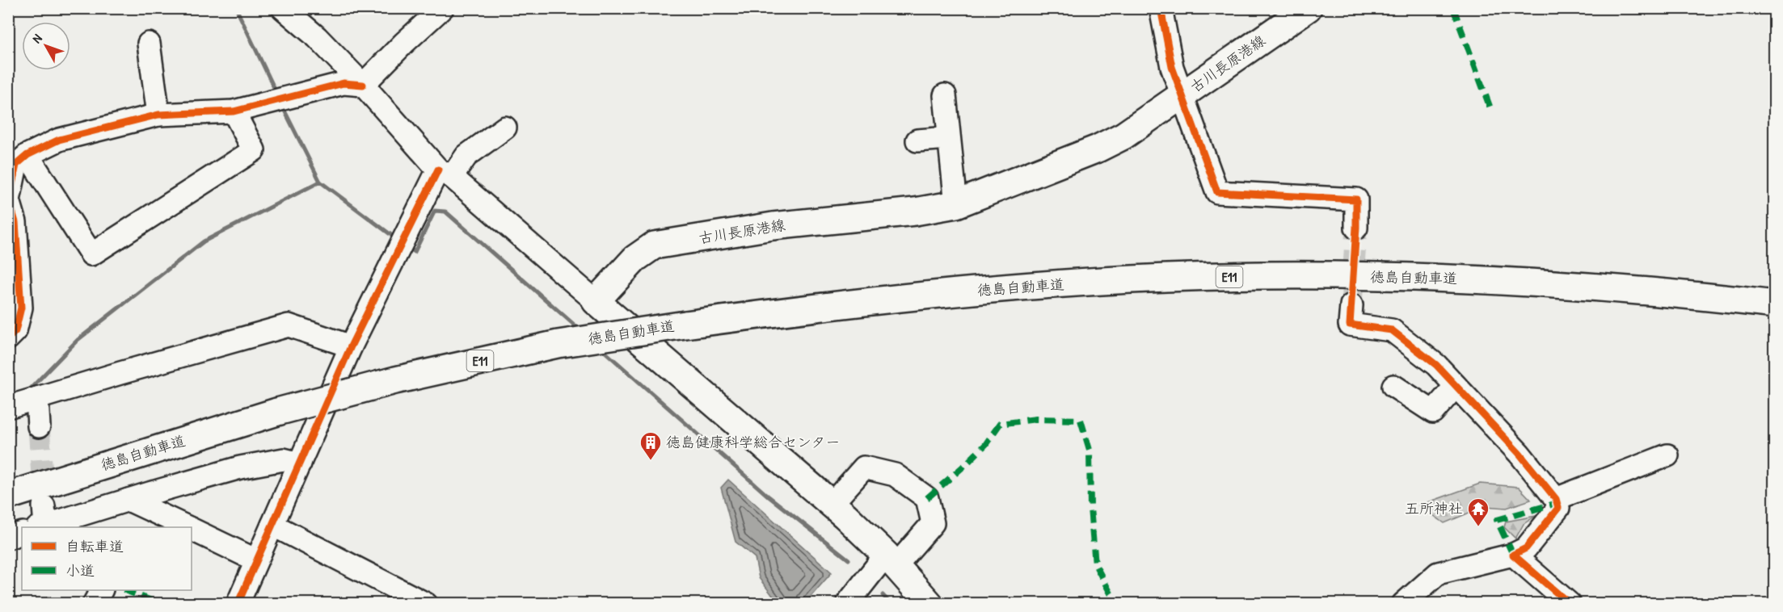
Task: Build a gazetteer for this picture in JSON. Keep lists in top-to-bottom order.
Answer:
{
  "streets": {
    "main road": ["古川長原港線", "E11", "徳島自動車道"]
  },
  "places": {
    "building": ["徳島健康科学総合センター"],
    "temple": ["五所神社"]
  },
  "legend": ["自転車道", "小道"],
  "north": "top left"
}
